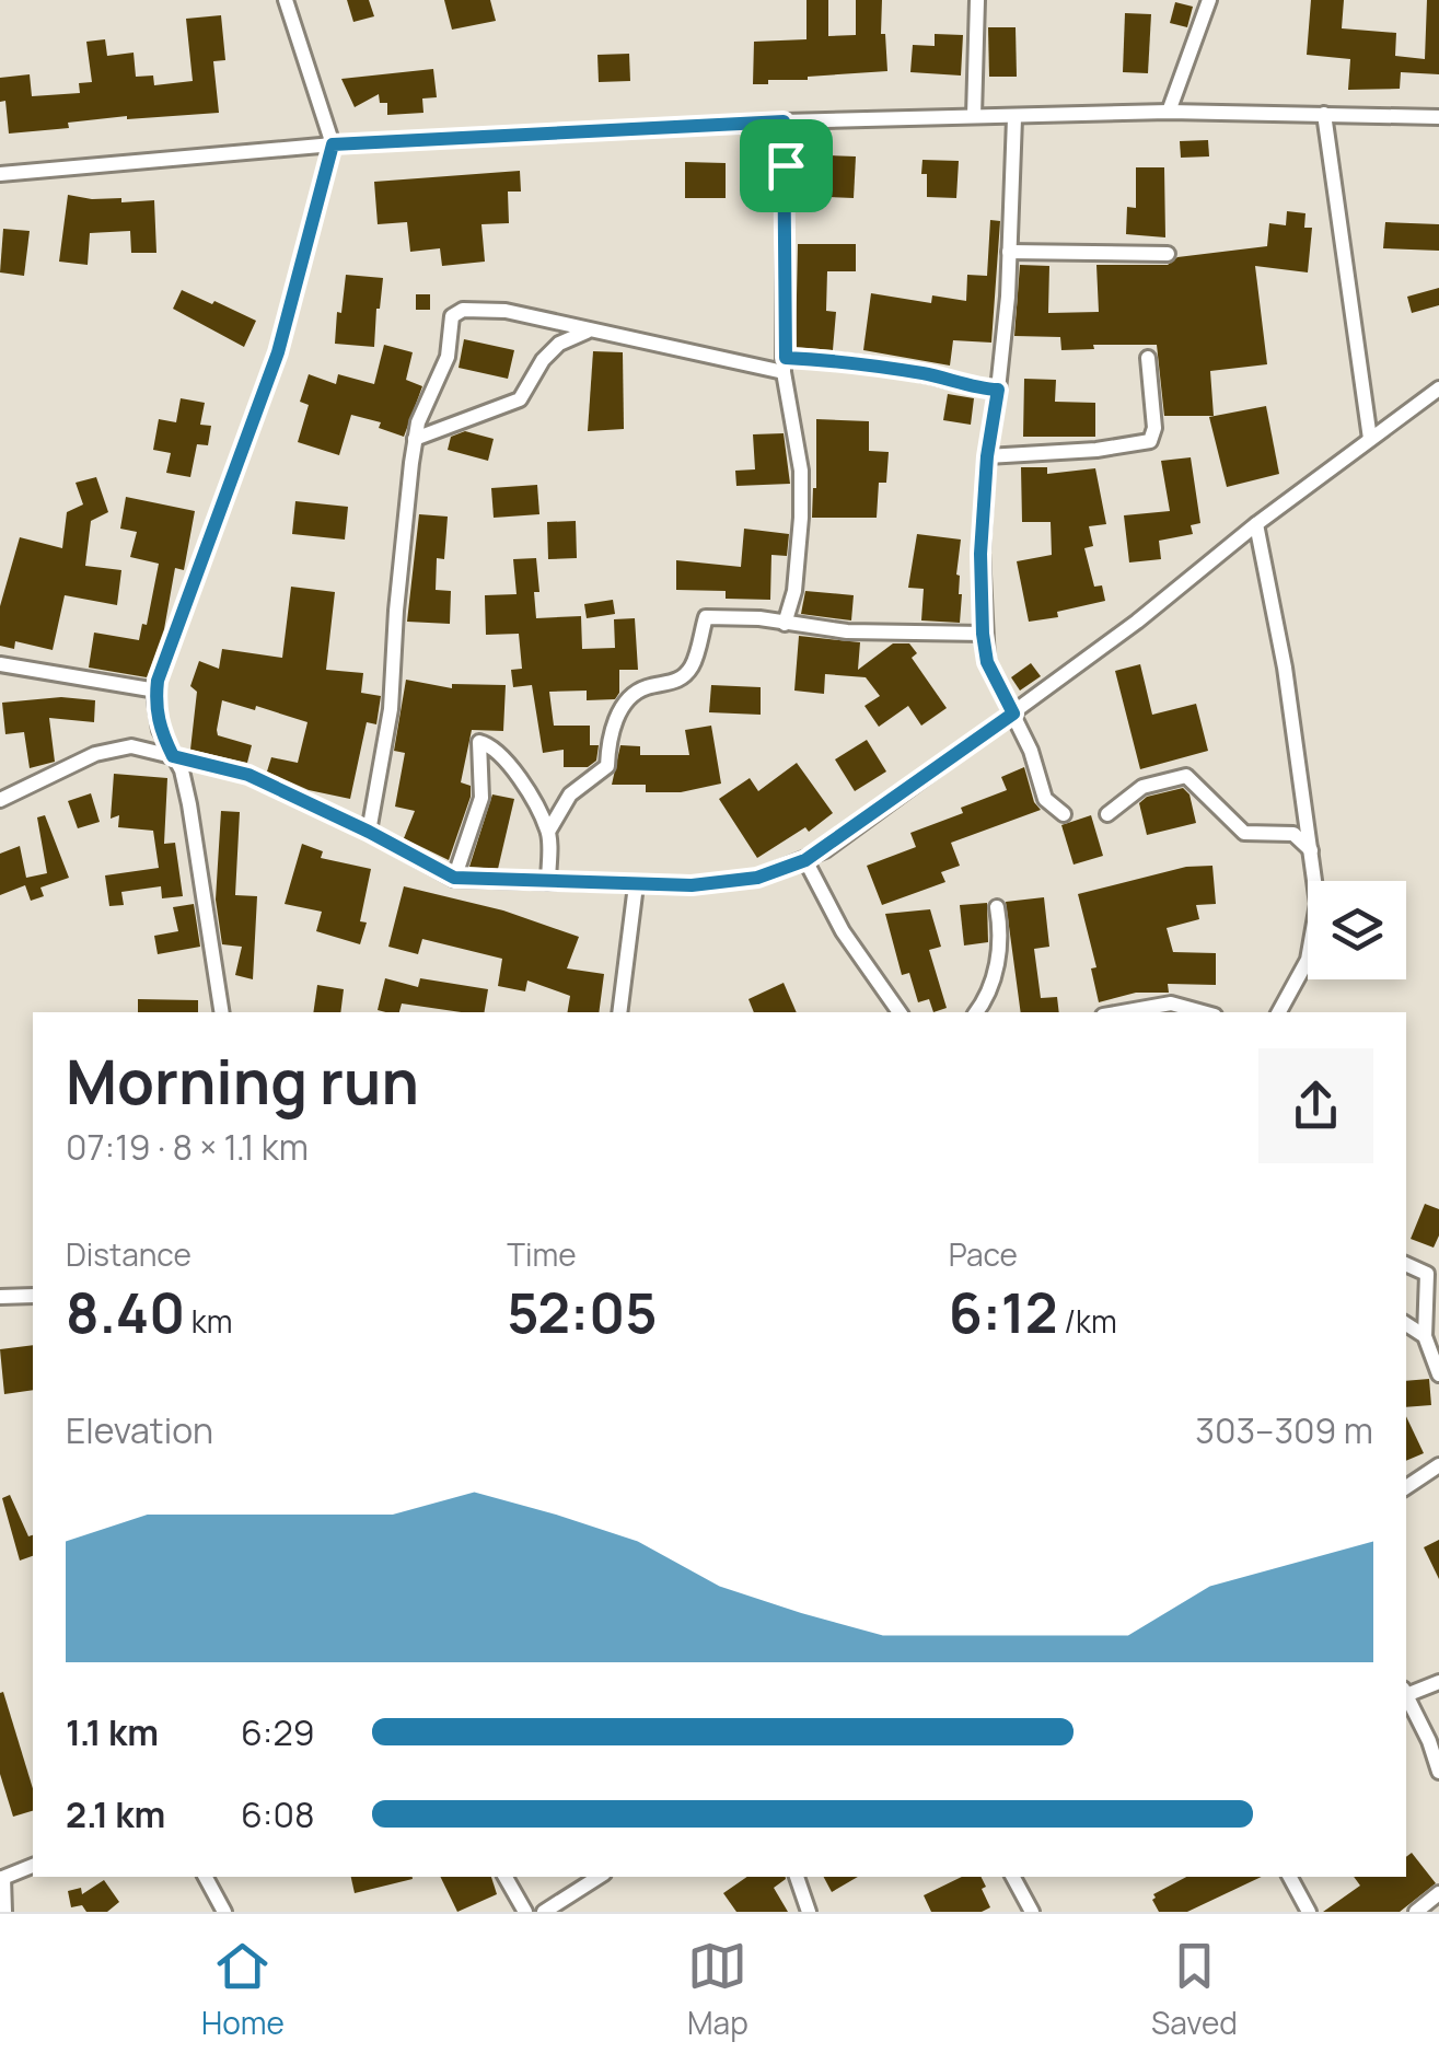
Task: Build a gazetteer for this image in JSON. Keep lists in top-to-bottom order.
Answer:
{
  "page": {
    "heading": ["Morning run", "07:19 · 8 × 1.1 km"],
    "stats": [
      ["Distance", "8.40 km"],
      ["Time", "52:05"],
      ["Pace", "6:12 /km"]
    ],
    "chart": ["Elevation", "303–309 m"],
    "list": [
      {
        "name": "1.1 km",
        "note": "6:29"
      },
      {
        "name": "2.1 km",
        "note": "6:08"
      }
    ],
    "tabs": ["Home", "Map", "Saved"]
  }
}
